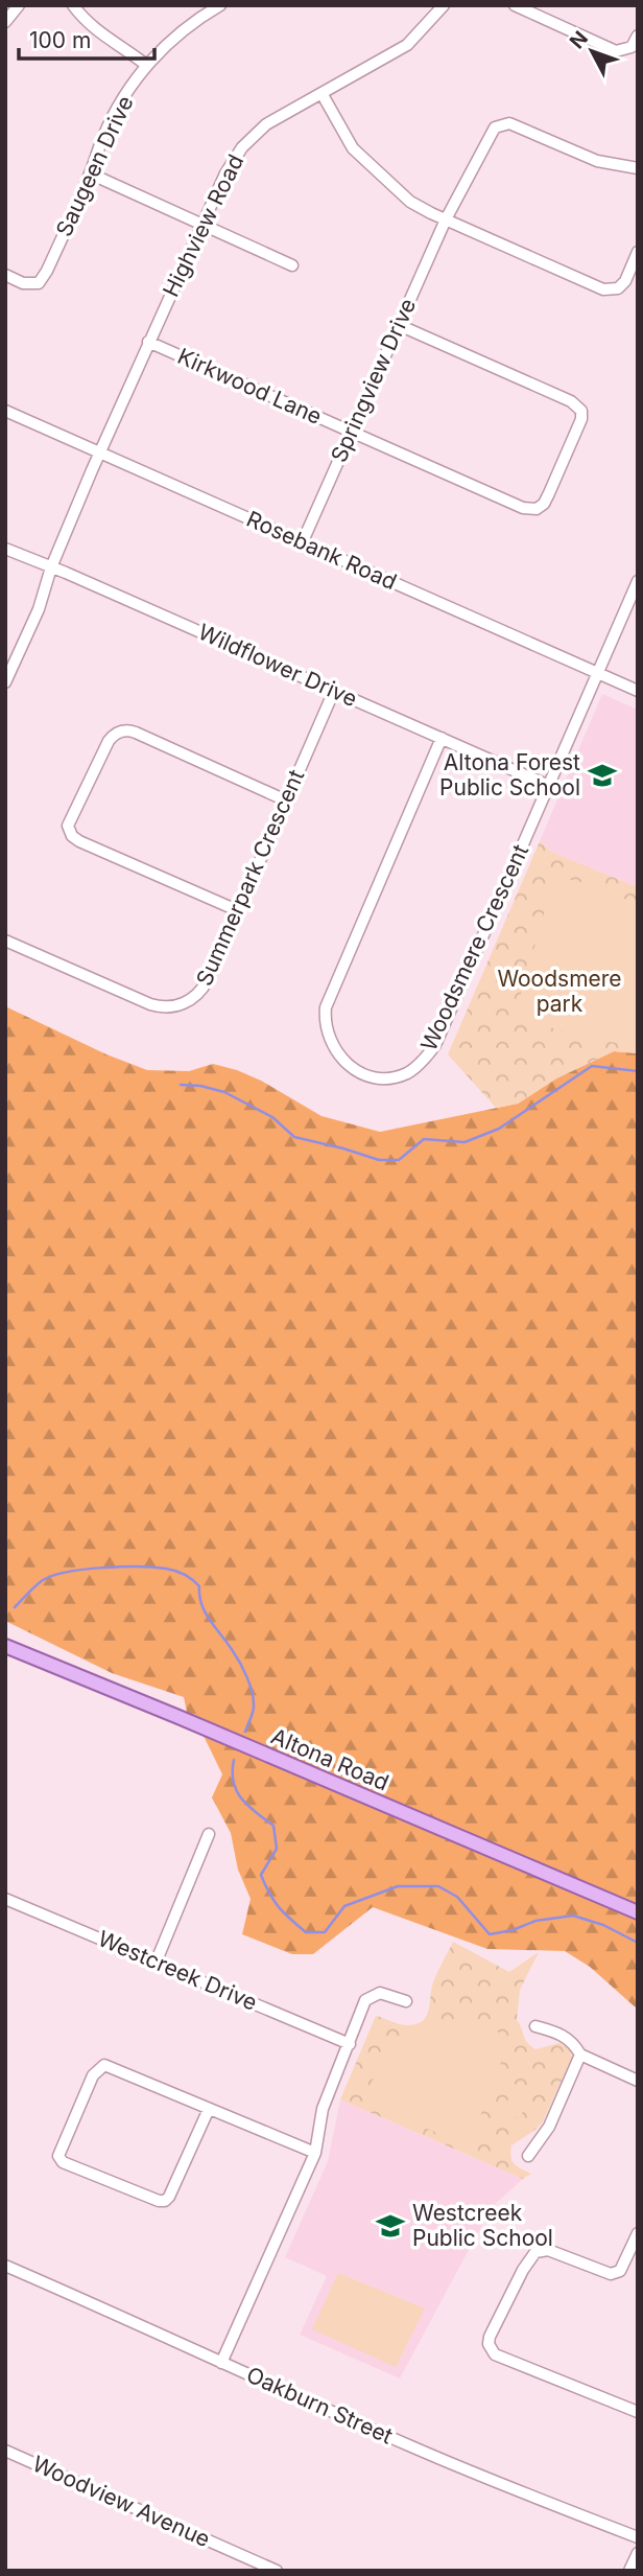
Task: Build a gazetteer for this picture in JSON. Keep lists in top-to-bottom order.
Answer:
{
  "streets": {
    "main road": ["Altona Road"],
    "street": [
      "Saugeen Drive",
      "Highview Road",
      "Springview Drive",
      "Kirkwood Lane",
      "Rosebank Road",
      "Wildflower Drive",
      "Summerpark Crescent",
      "Woodsmere Crescent",
      "Westcreek Drive",
      "Oakburn Street",
      "Woodview Avenue"
    ]
  },
  "crossings": [
    ["Highview Road", "Kirkwood Lane"],
    ["Highview Road", "Rosebank Road"],
    ["Highview Road", "Wildflower Drive"],
    ["Springview Drive", "Kirkwood Lane"],
    ["Springview Drive", "Rosebank Road"],
    ["Rosebank Road", "Woodsmere Crescent"],
    ["Wildflower Drive", "Summerpark Crescent"],
    ["Wildflower Drive", "Woodsmere Crescent"]
  ],
  "parks": ["Woodsmere park"],
  "places": {
    "school or university": ["Altona Forest Public School", "Westcreek Public School"]
  },
  "scale_bar": "100 m",
  "north": "top left"
}
